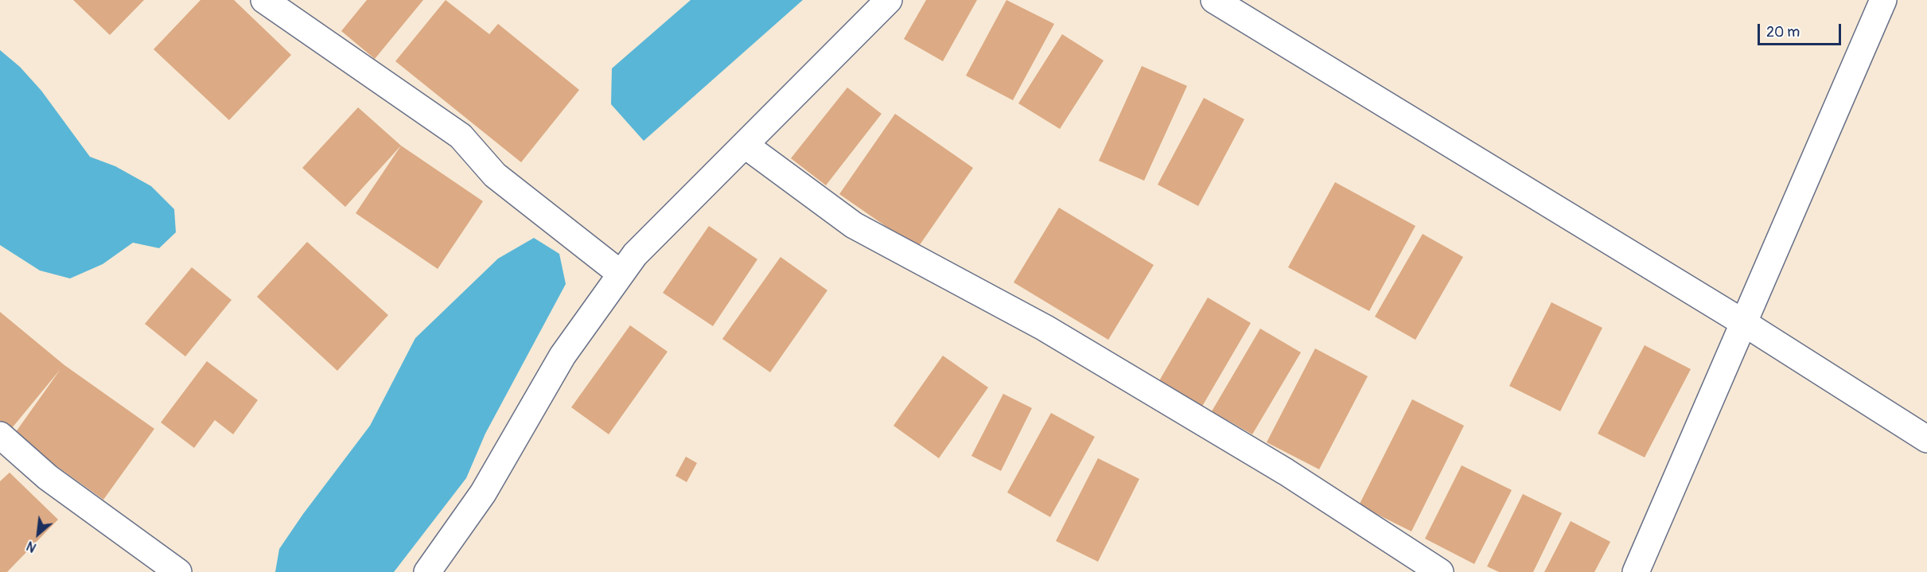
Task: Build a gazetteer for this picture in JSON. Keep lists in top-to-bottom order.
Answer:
{
  "scale_bar": "20 m",
  "north": "bottom left"
}
